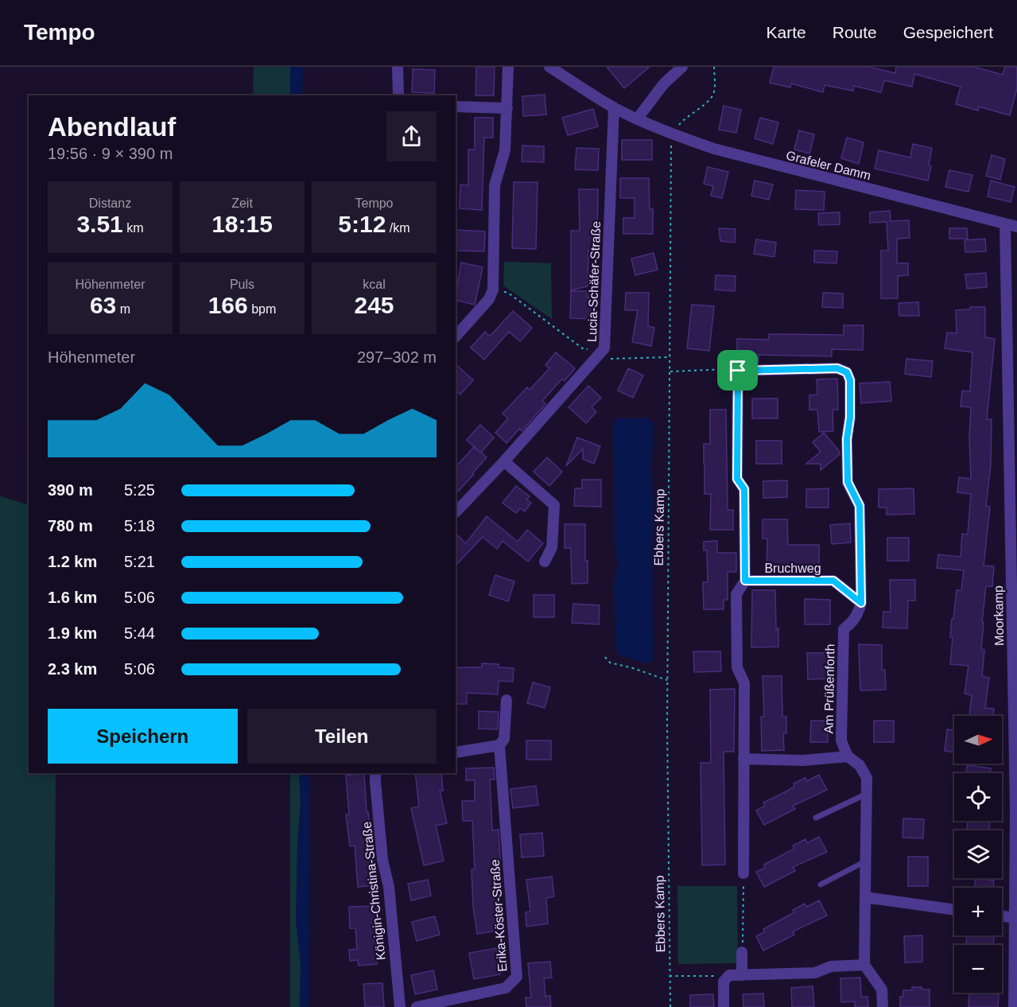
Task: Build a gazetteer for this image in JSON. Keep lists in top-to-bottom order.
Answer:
{
  "streets": {
    "street": [
      "Grafeler Damm",
      "Lucia-Schäfer-Straße",
      "Bruchweg",
      "Moorkamp",
      "Am Prüßenforth",
      "Königin-Christina-Straße",
      "Erika-Köster-Straße"
    ],
    "path": ["Ebbers Kamp"]
  },
  "crossings": [
    ["Grafeler Damm", "Lucia-Schäfer-Straße"],
    ["Grafeler Damm", "Ebbers Kamp"],
    ["Grafeler Damm", "Moorkamp"],
    ["Bruchweg", "Am Prüßenforth"]
  ],
  "north": "right",
  "page": {
    "header": "Tempo",
    "nav": ["Karte", "Route", "Gespeichert"],
    "heading": ["Abendlauf", "19:56 · 9 × 390 m"],
    "stats": [
      ["Distanz", "3.51 km"],
      ["Zeit", "18:15"],
      ["Tempo", "5:12 /km"],
      ["Höhenmeter", "63 m"],
      ["Puls", "166 bpm"],
      ["kcal", "245"]
    ],
    "chart": ["Höhenmeter", "297–302 m"],
    "list": [
      {
        "name": "390 m",
        "note": "5:25"
      },
      {
        "name": "780 m",
        "note": "5:18"
      },
      {
        "name": "1.2 km",
        "note": "5:21"
      },
      {
        "name": "1.6 km",
        "note": "5:06"
      },
      {
        "name": "1.9 km",
        "note": "5:44"
      },
      {
        "name": "2.3 km",
        "note": "5:06"
      }
    ],
    "buttons": ["Speichern", "Teilen"],
    "map_buttons": ["+", "−"]
  }
}
